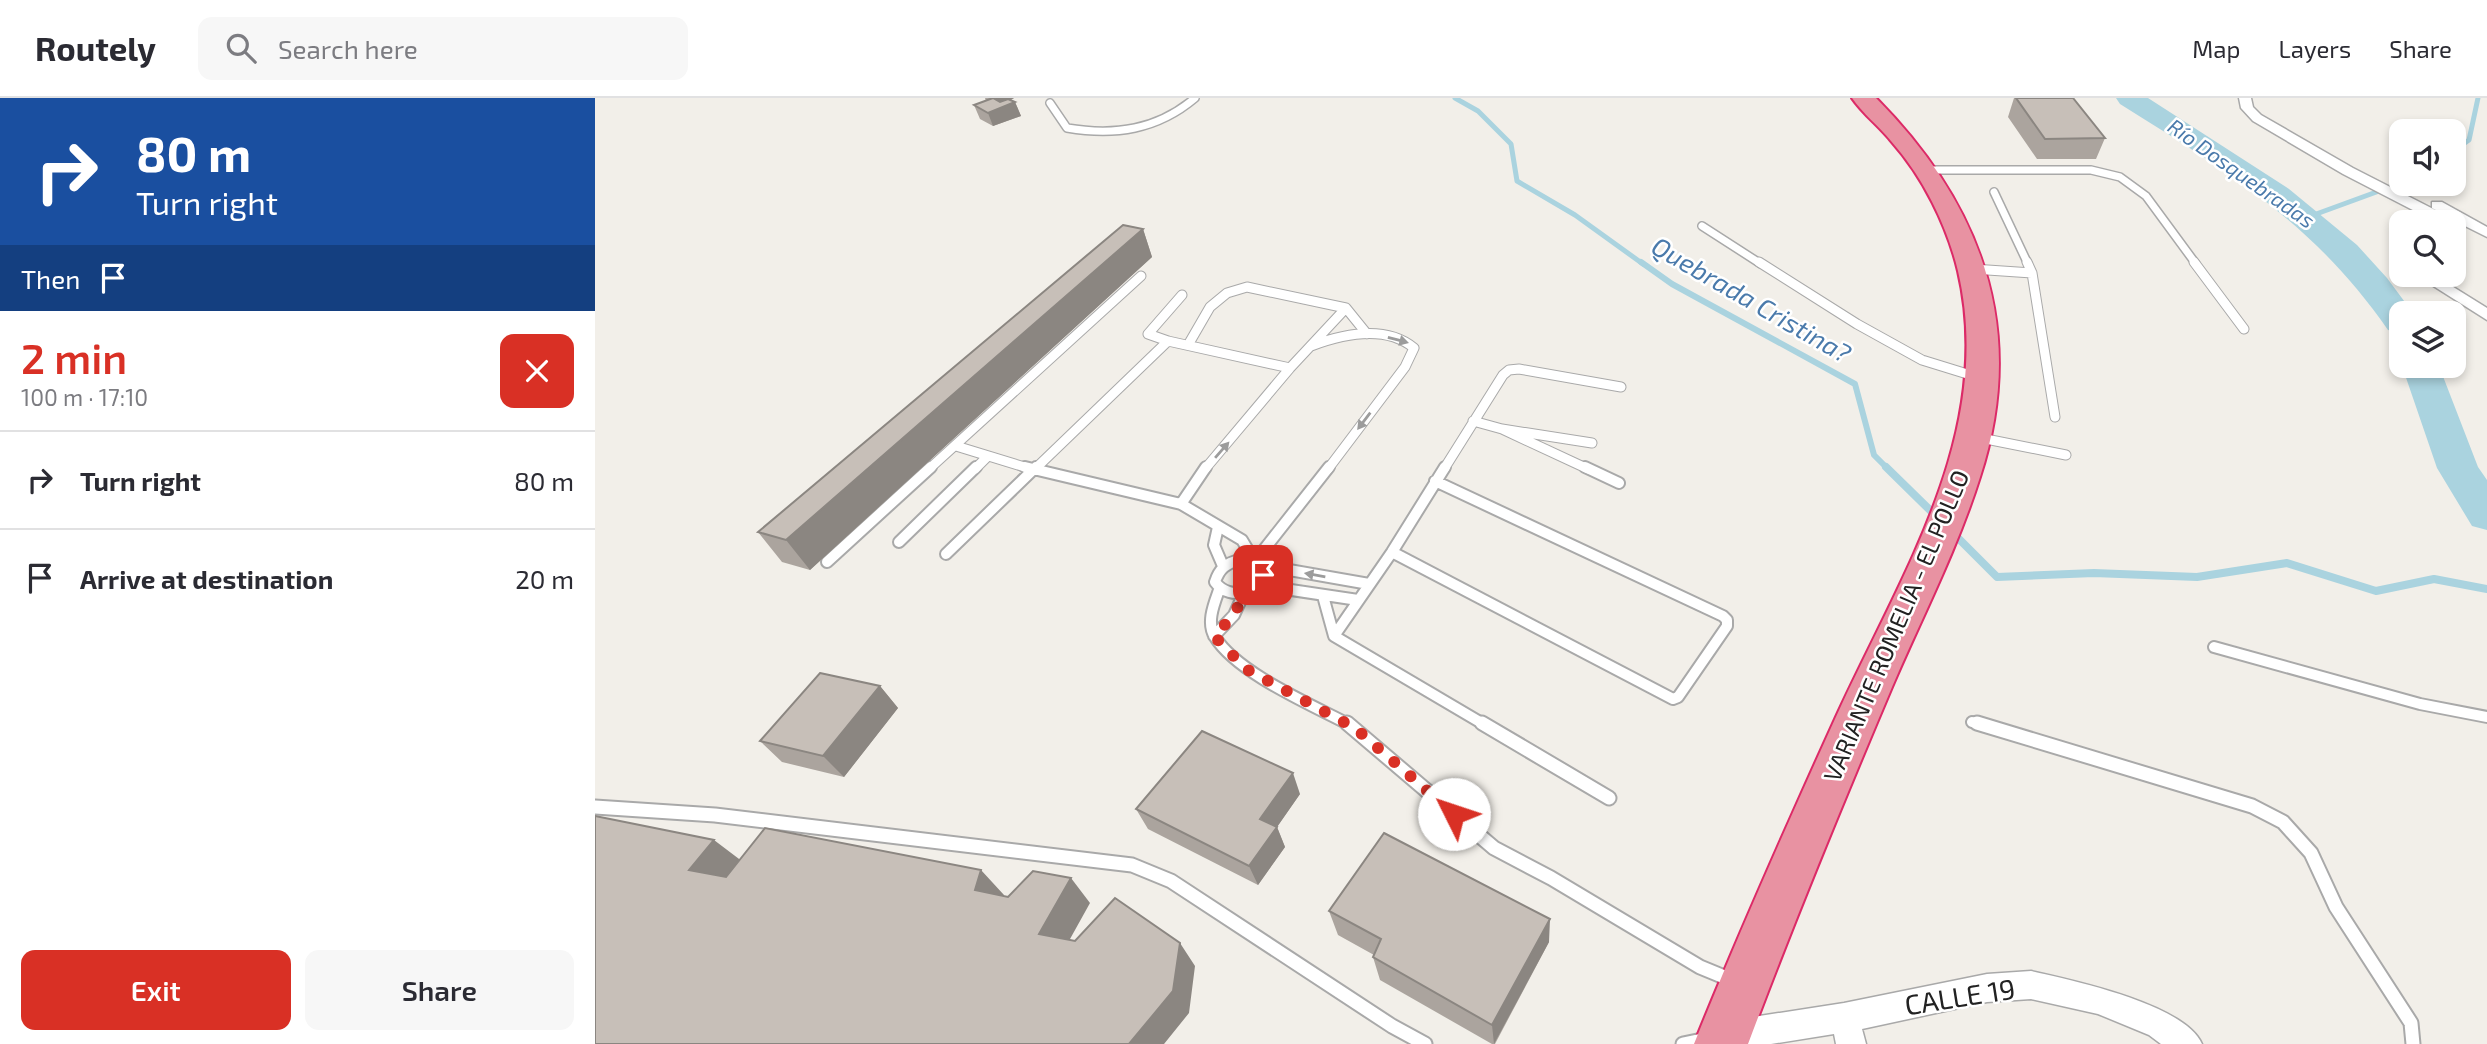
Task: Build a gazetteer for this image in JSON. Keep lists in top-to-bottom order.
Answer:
{
  "streets": {
    "highway": ["VARIANTE ROMELIA - EL POLLO"],
    "street": ["CALLE 19"]
  },
  "crossings": [
    ["VARIANTE ROMELIA - EL POLLO", "CALLE 19"]
  ],
  "water": ["Río Dosquebradas", "Quebrada Cristina?"],
  "page": {
    "header": "Routely",
    "search": "Search here",
    "nav": ["Map", "Layers", "Share"],
    "turn": ["80 m", "Turn right"],
    "then": "Then",
    "heading": ["2 min", "100 m · 17:10"],
    "list": [
      {
        "name": "Turn right",
        "value": "80 m"
      },
      {
        "name": "Arrive at destination",
        "value": "20 m"
      }
    ],
    "buttons": ["Exit", "Share"]
  }
}
